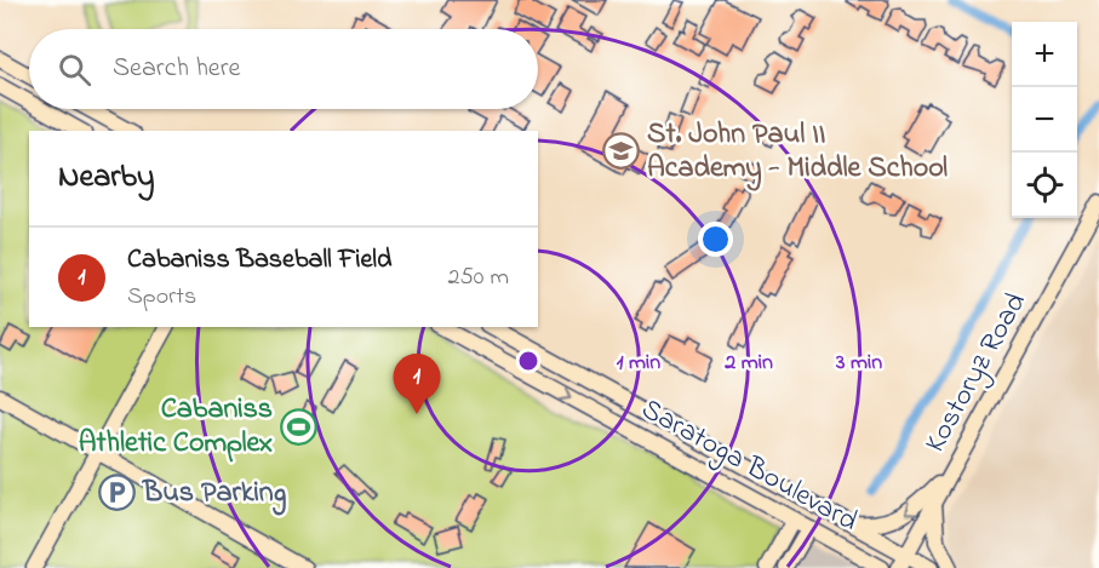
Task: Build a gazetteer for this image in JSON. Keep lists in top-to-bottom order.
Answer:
{
  "streets": {
    "main road": ["Kostoryz Road", "Saratoga Boulevard"]
  },
  "crossings": [
    ["Kostoryz Road", "Saratoga Boulevard"]
  ],
  "places": {
    "school or university": ["St. John Paul II Academy - Middle School"],
    "sports": ["Cabaniss Athletic Complex"],
    "parking": ["Bus Parking"]
  },
  "page": {
    "map_buttons": ["+", "−"],
    "search": "Search here",
    "heading": "Nearby",
    "list": [
      {
        "mark": "1",
        "name": "Cabaniss Baseball Field",
        "note": "Sports",
        "value": "250 m"
      }
    ],
    "pins": "1"
  },
  "rings": ["1 min", "2 min", "3 min"]
}
